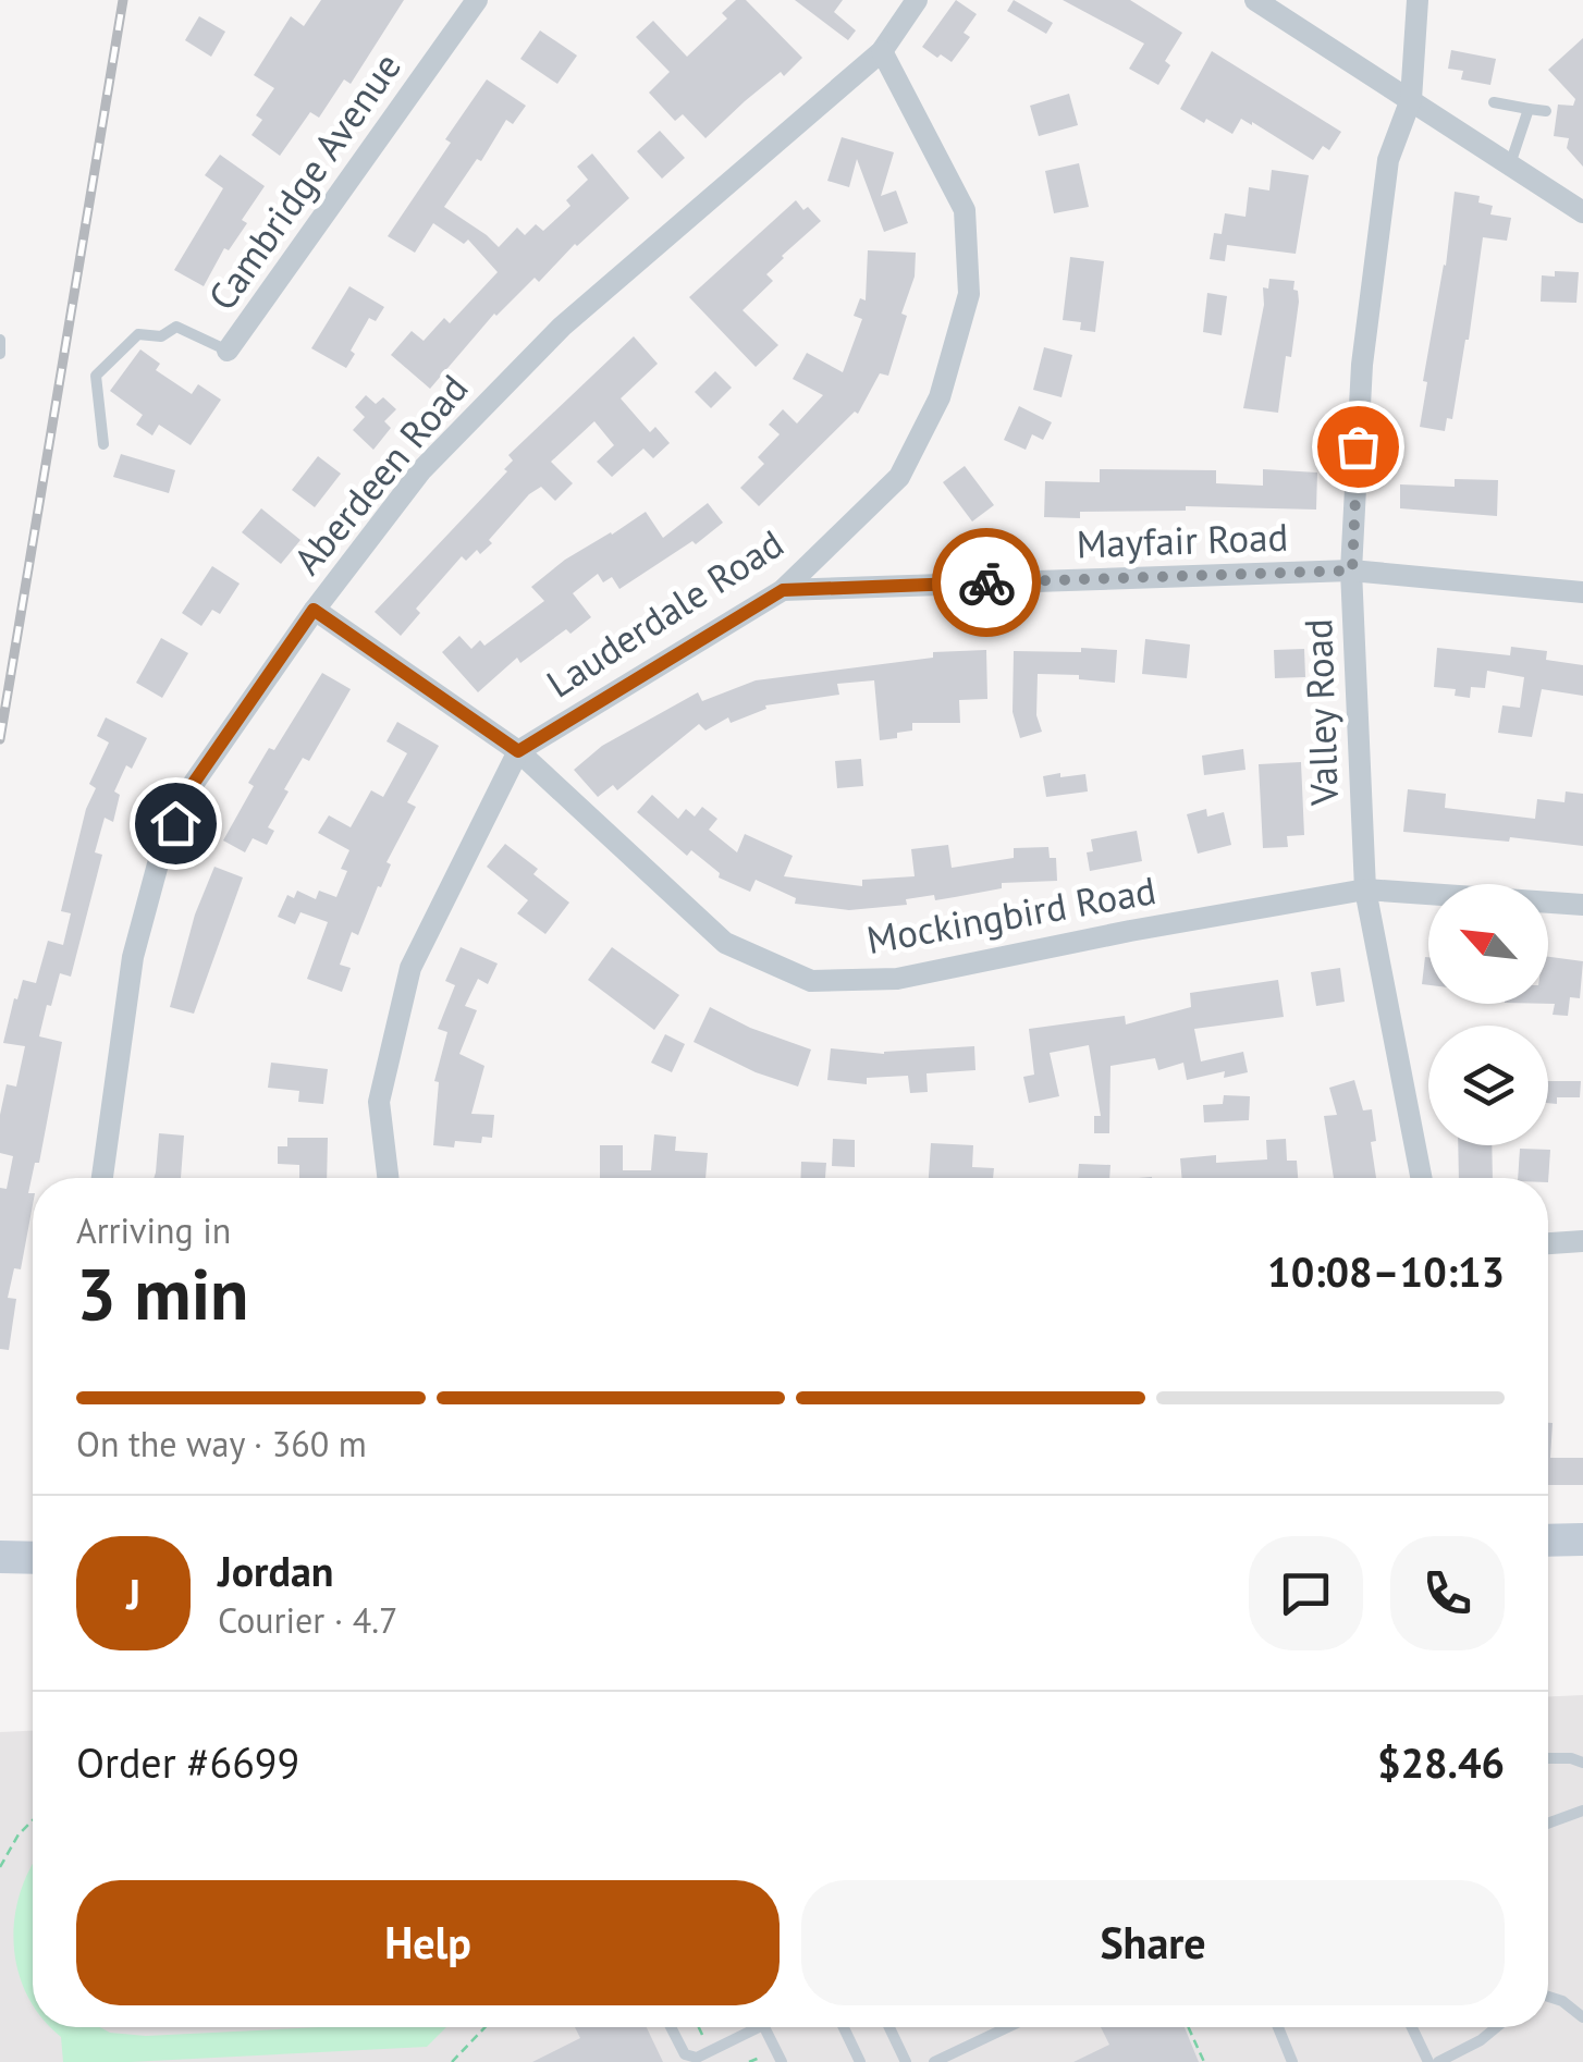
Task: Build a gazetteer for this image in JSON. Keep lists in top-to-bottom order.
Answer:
{
  "streets": {
    "street": [
      "Cambridge Avenue",
      "Aberdeen Road",
      "Mayfair Road",
      "Lauderdale Road",
      "Valley Road",
      "Mockingbird Road"
    ]
  },
  "crossings": [
    ["Aberdeen Road", "Lauderdale Road"],
    ["Aberdeen Road", "Mockingbird Road"],
    ["Mayfair Road", "Lauderdale Road"],
    ["Mayfair Road", "Valley Road"],
    ["Lauderdale Road", "Mockingbird Road"],
    ["Valley Road", "Mockingbird Road"]
  ],
  "north": "top left",
  "page": {
    "heading": ["3 min", "Arriving in", "10:08–10:13"],
    "panel": [
      "Jordan",
      "Courier · 4.7",
      "Order #6699",
      "$28.46"
    ],
    "bar": "On the way · 360 m",
    "round": "J",
    "buttons": ["Help", "Share"]
  }
}
